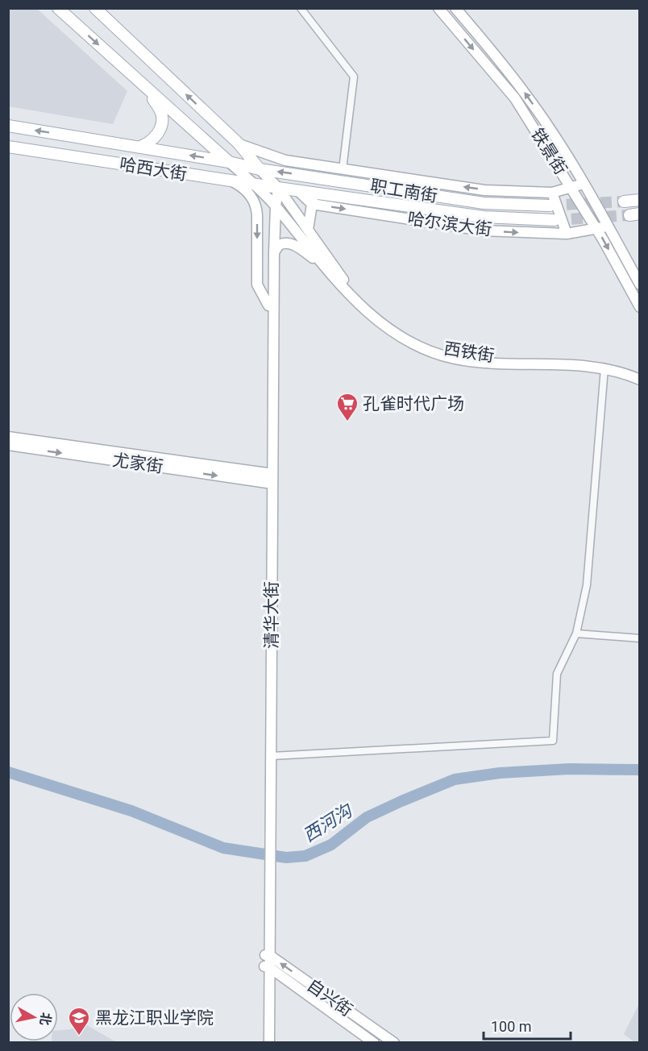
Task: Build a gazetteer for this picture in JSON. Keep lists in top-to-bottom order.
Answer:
{
  "streets": {
    "main road": [
      "铁景街",
      "哈西大街",
      "职工南街",
      "哈尔滨大街",
      "西铁街",
      "尤家街",
      "清华大街",
      "自兴街"
    ]
  },
  "crossings": [
    ["铁景街", "哈尔滨大街"],
    ["哈西大街", "职工南街"],
    ["哈西大街", "清华大街"],
    ["职工南街", "哈尔滨大街"],
    ["尤家街", "清华大街"],
    ["清华大街", "自兴街"]
  ],
  "water": ["西河沟"],
  "places": {
    "supermarket": ["孔雀时代广场"],
    "school or university": ["黑龙江职业学院"]
  },
  "scale_bar": "100 m",
  "north": "right"
}
